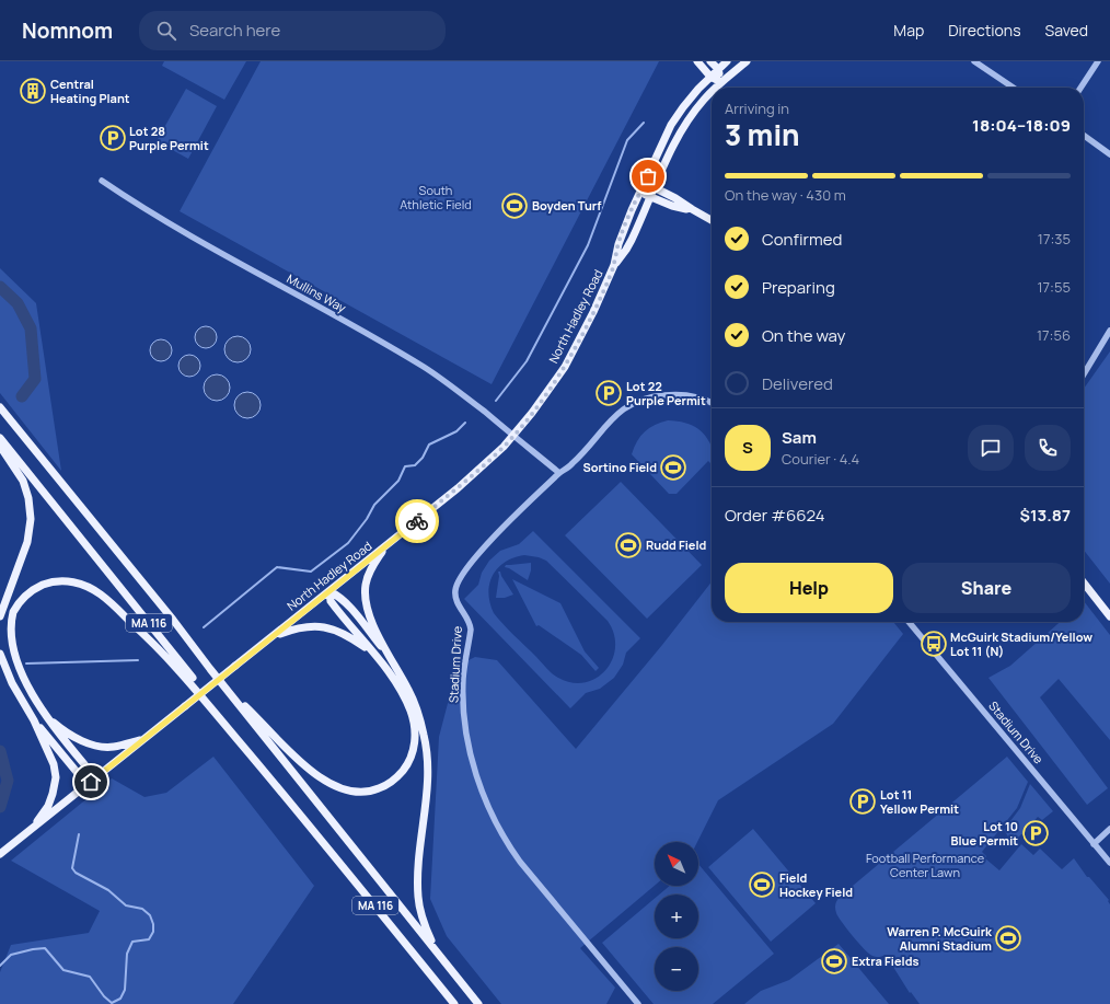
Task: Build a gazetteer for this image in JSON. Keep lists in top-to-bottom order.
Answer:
{
  "streets": {
    "main road": ["North Hadley Road", "MA 116"],
    "street": ["Mullins Way", "Stadium Drive"]
  },
  "crossings": [
    ["Mullins Way", "North Hadley Road"]
  ],
  "parks": ["South Athletic Field", "Football Performance Center Lawn"],
  "places": {
    "building": ["Central Heating Plant"],
    "parking": [
      "Lot 28 Purple Permit",
      "Lot 22 Purple Permit",
      "Lot 11 Yellow Permit",
      "Lot 10 Blue Permit"
    ],
    "sports": [
      "Boyden Turf",
      "Sortino Field",
      "Rudd Field",
      "Field Hockey Field",
      "Warren P. McGuirk Alumni Stadium",
      "Extra Fields"
    ],
    "bus stop": ["McGuirk Stadium/Yellow Lot 11 (N)"]
  },
  "north": "top left",
  "page": {
    "header": "Nomnom",
    "search": "Search here",
    "nav": ["Map", "Directions", "Saved"],
    "heading": ["3 min", "Arriving in", "18:04–18:09"],
    "panel": [
      "Sam",
      "Courier · 4.4",
      "Order #6624",
      "$13.87"
    ],
    "bar": "On the way · 430 m",
    "list": [
      ["Confirmed", "17:35"],
      ["Preparing", "17:55"],
      ["On the way", "17:56"],
      "Delivered"
    ],
    "round": "S",
    "buttons": ["Help", "Share"],
    "map_buttons": ["+", "−"]
  }
}
